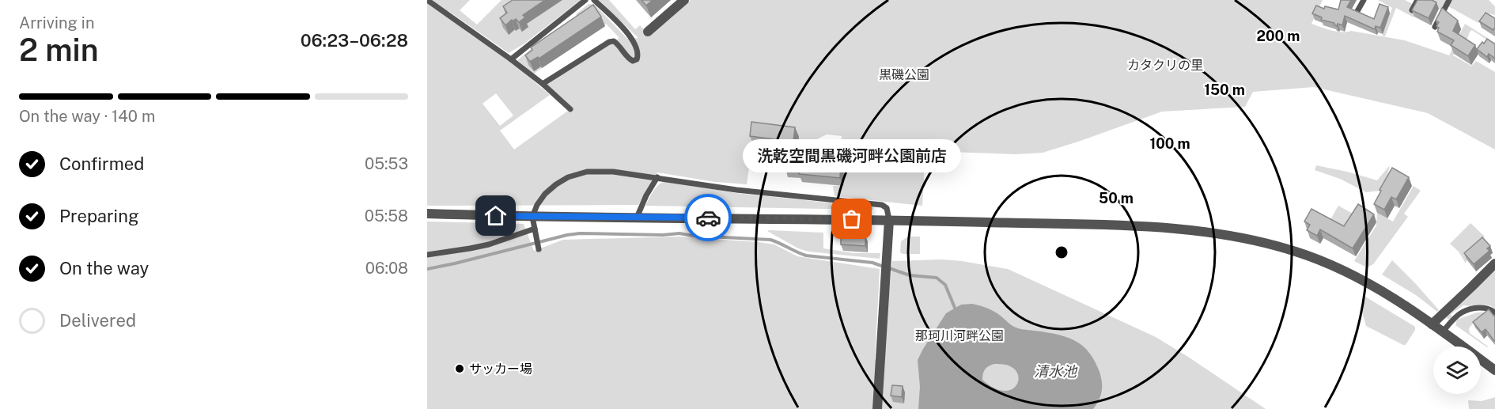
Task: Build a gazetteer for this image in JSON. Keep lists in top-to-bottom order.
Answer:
{
  "water": ["清水池"],
  "parks": ["カタクリの里", "黒磯公園", "那珂川河畔公園"],
  "places": ["洗乾空間黒磯河畔公園前店", "サッカー場"],
  "page": {
    "heading": ["2 min", "Arriving in", "06:23–06:28"],
    "bar": "On the way · 140 m",
    "list": [
      ["Confirmed", "05:53"],
      ["Preparing", "05:58"],
      ["On the way", "06:08"],
      "Delivered"
    ],
    "bubble": "洗乾空間黒磯河畔公園前店"
  },
  "rings": [
    "200 m",
    "150 m",
    "100 m",
    "50 m"
  ]
}
